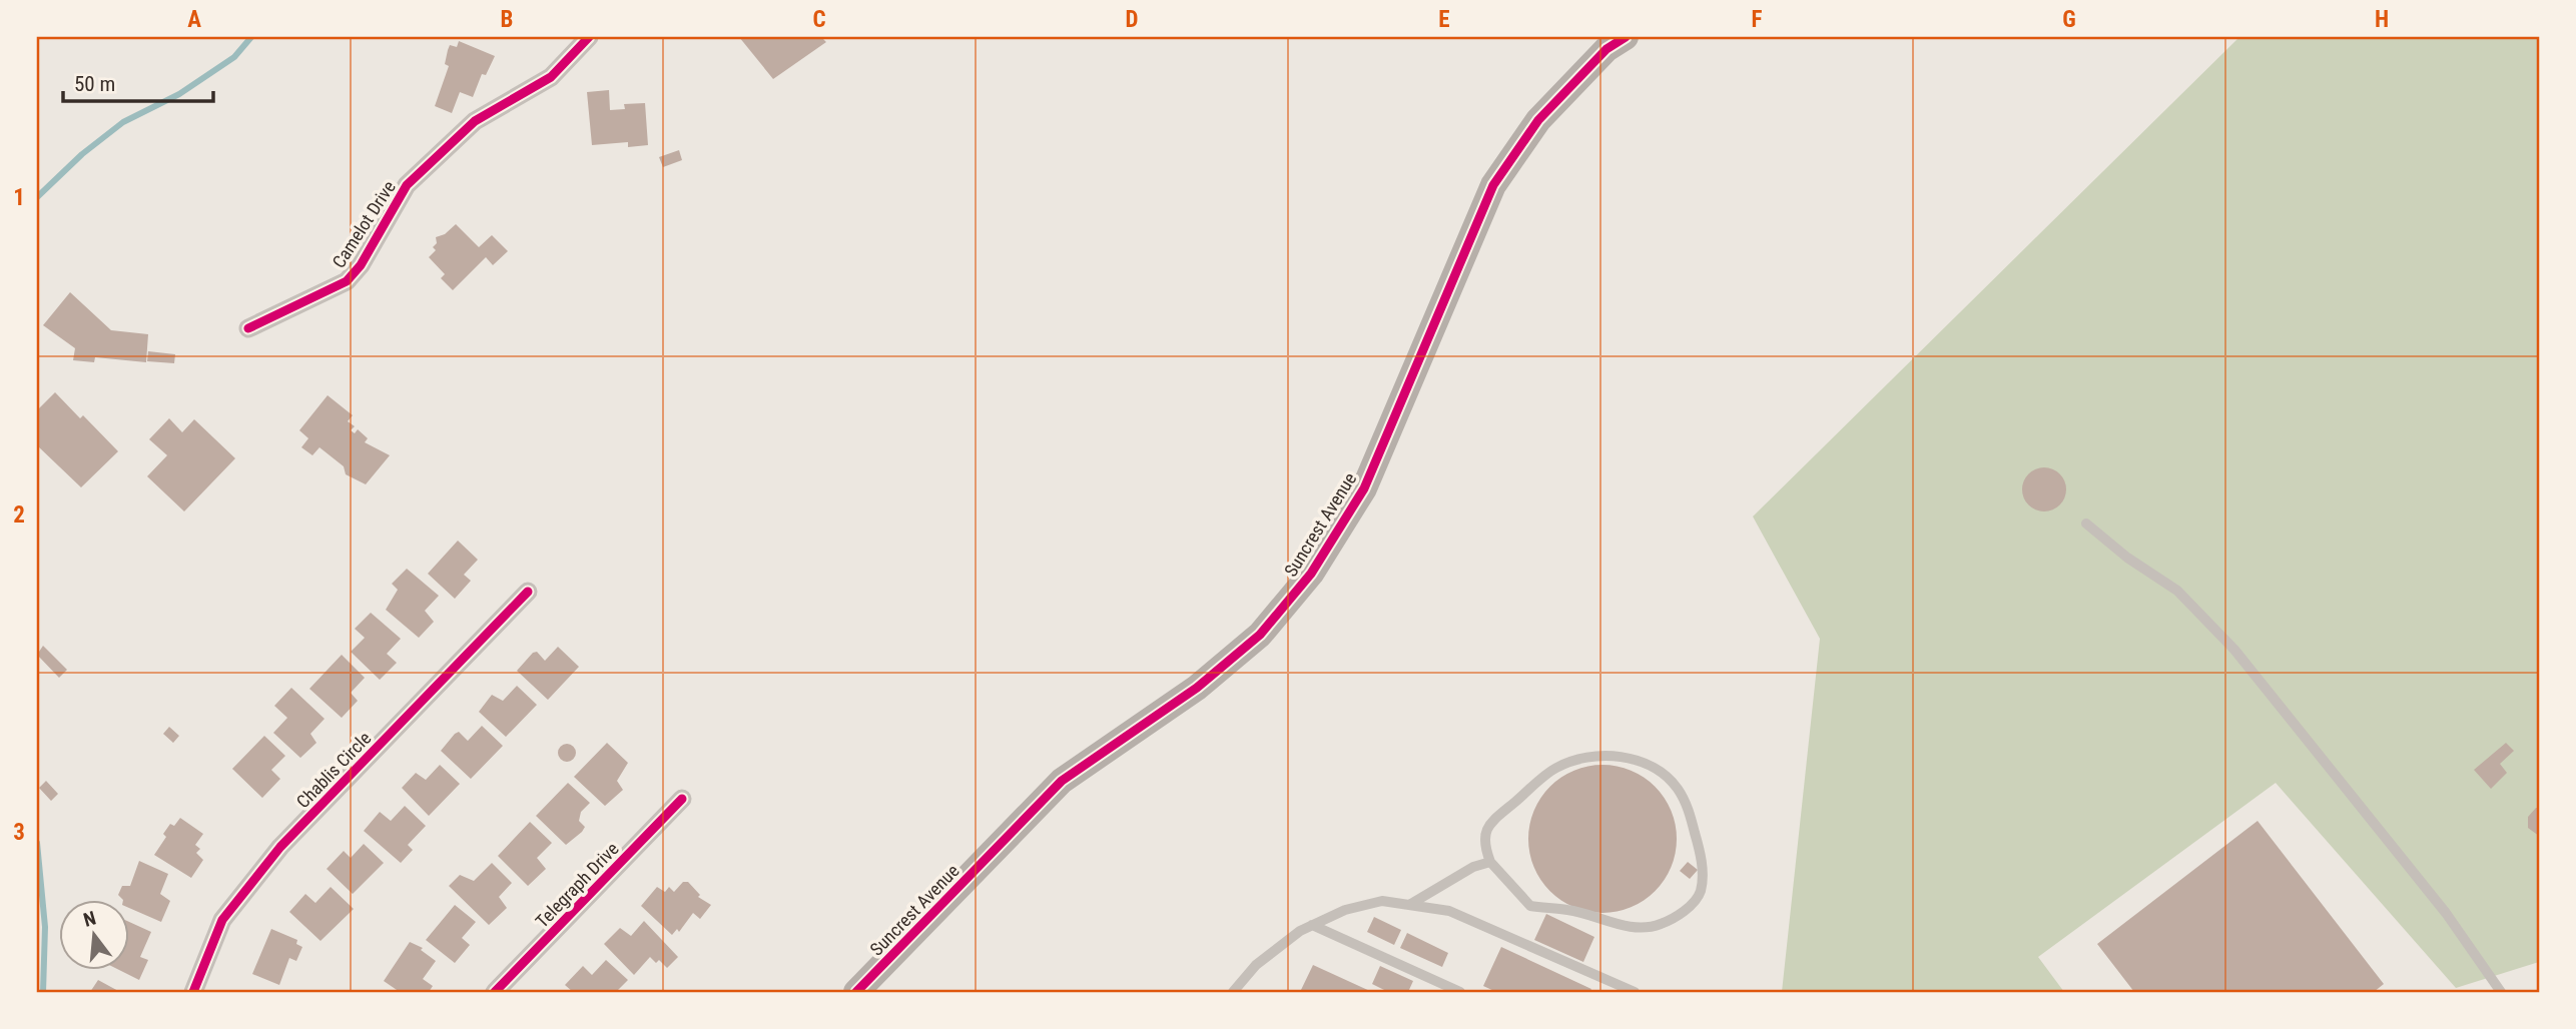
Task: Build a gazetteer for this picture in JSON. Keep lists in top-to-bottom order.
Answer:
{
  "streets": {
    "street": [
      "Camelot Drive",
      "Suncrest Avenue",
      "Chablis Circle",
      "Telegraph Drive"
    ]
  },
  "scale_bar": "50 m",
  "north": "top",
  "grid": {
    "columns": [
      "A",
      "B",
      "C",
      "D",
      "E",
      "F",
      "G",
      "H"
    ],
    "rows": ["1", "2", "3"]
  }
}
